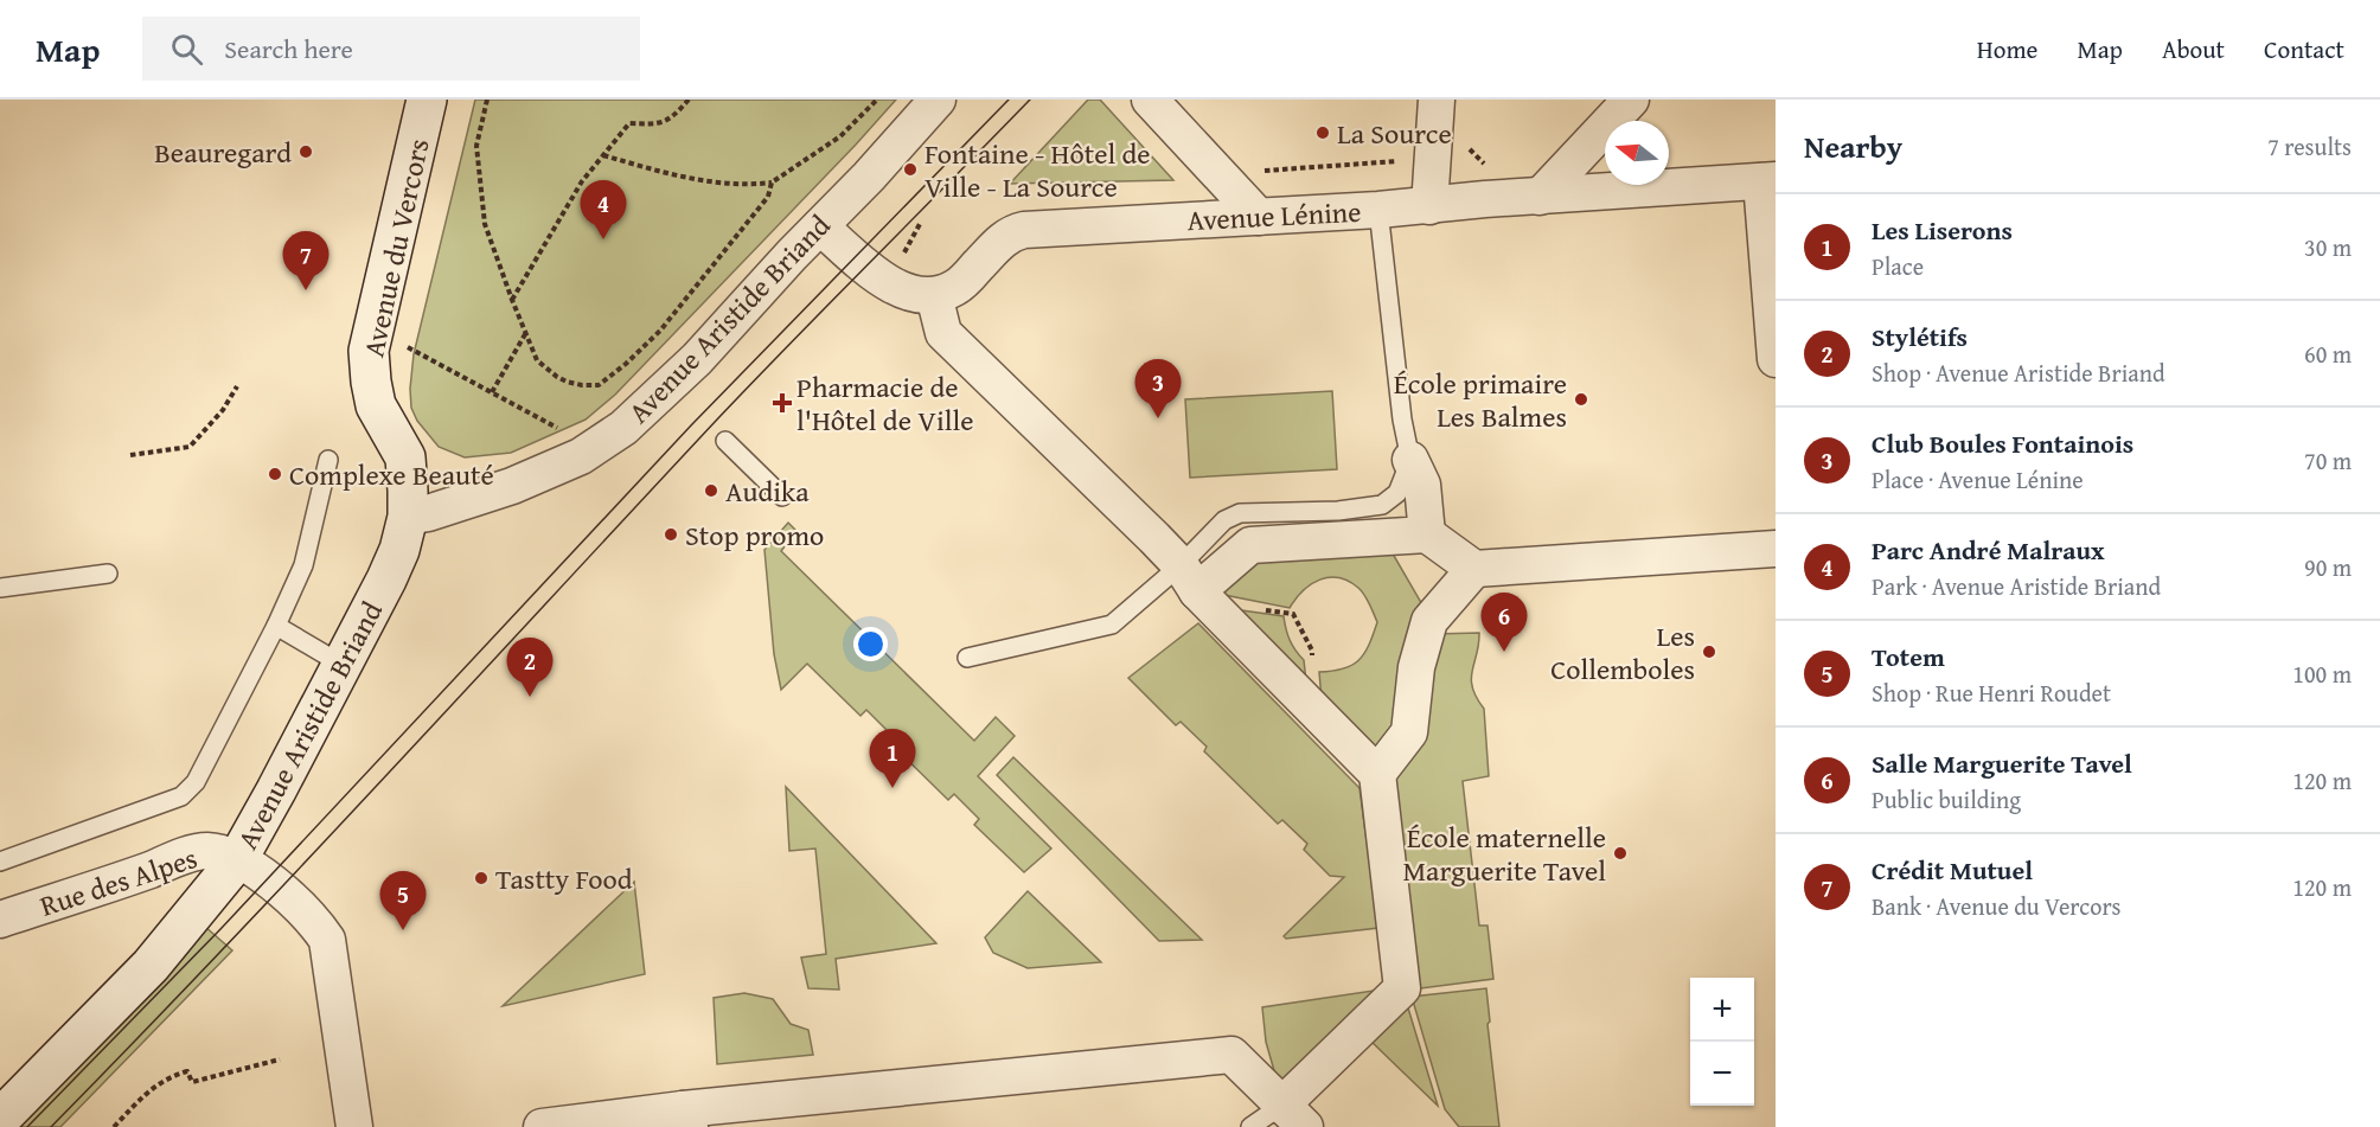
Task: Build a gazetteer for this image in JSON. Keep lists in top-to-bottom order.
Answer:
{
  "streets": {
    "street": [
      "Avenue Lénine",
      "Avenue du Vercors",
      "Avenue Aristide Briand",
      "Rue des Alpes"
    ]
  },
  "crossings": [
    ["Avenue du Vercors", "Avenue Aristide Briand"],
    ["Avenue Aristide Briand", "Rue des Alpes"]
  ],
  "places": {
    "other": [
      "La Source",
      "Beauregard",
      "Fontaine - Hôtel de Ville - La Source",
      "École primaire Les Balmes",
      "Complexe Beauté",
      "Audika",
      "Stop promo",
      "Les Collemboles",
      "École maternelle Marguerite Tavel",
      "Tastty Food"
    ],
    "health": ["Pharmacie de l'Hôtel de Ville"]
  },
  "north": "left",
  "page": {
    "header": "Map",
    "search": "Search here",
    "nav": [
      "Home",
      "Map",
      "About",
      "Contact"
    ],
    "heading": ["Nearby", "7 results"],
    "pins": [
      "4",
      "7",
      "3",
      "6",
      "2",
      "1",
      "5"
    ],
    "list": [
      {
        "mark": "1",
        "name": "Les Liserons",
        "note": "Place",
        "value": "30 m"
      },
      {
        "mark": "2",
        "name": "Stylétifs",
        "note": "Shop · Avenue Aristide Briand",
        "value": "60 m"
      },
      {
        "mark": "3",
        "name": "Club Boules Fontainois",
        "note": "Place · Avenue Lénine",
        "value": "70 m"
      },
      {
        "mark": "4",
        "name": "Parc André Malraux",
        "note": "Park · Avenue Aristide Briand",
        "value": "90 m"
      },
      {
        "mark": "5",
        "name": "Totem",
        "note": "Shop · Rue Henri Roudet",
        "value": "100 m"
      },
      {
        "mark": "6",
        "name": "Salle Marguerite Tavel",
        "note": "Public building",
        "value": "120 m"
      },
      {
        "mark": "7",
        "name": "Crédit Mutuel",
        "note": "Bank · Avenue du Vercors",
        "value": "120 m"
      }
    ],
    "map_buttons": ["+", "−"]
  }
}
